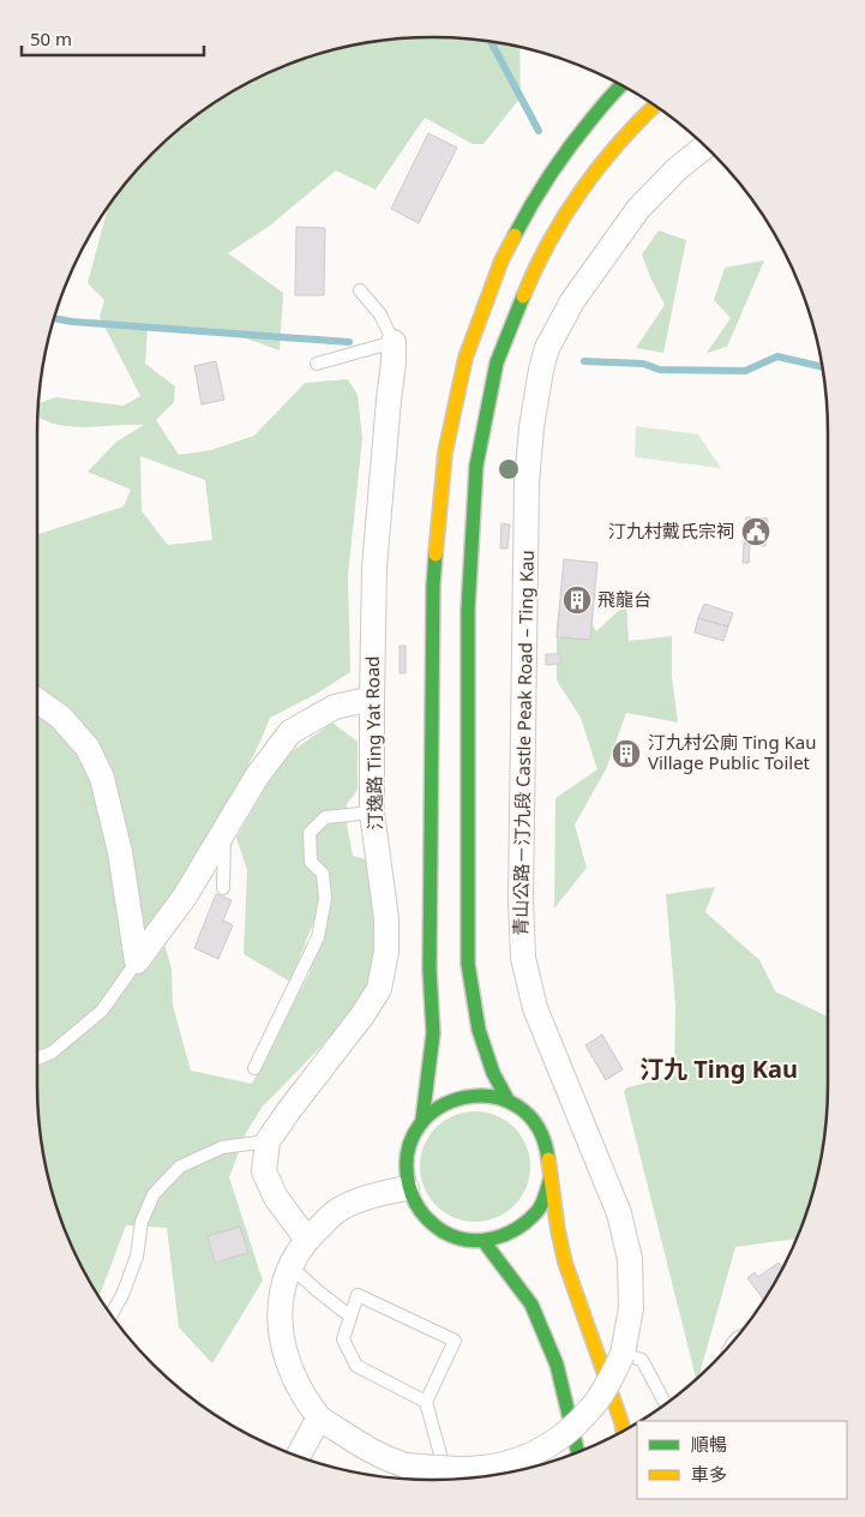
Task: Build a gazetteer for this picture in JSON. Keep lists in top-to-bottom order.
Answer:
{
  "streets": {
    "street": ["汀逸路 Ting Yat Road", "青山公路－汀九段 Castle Peak Road – Ting Kau"]
  },
  "crossings": [
    ["汀逸路 Ting Yat Road", "青山公路－汀九段 Castle Peak Road – Ting Kau"]
  ],
  "districts": ["汀九 Ting Kau"],
  "places": {
    "public building": ["汀九村戴氏宗祠"],
    "building": ["飛龍台", "汀九村公廁 Ting Kau Village Public Toilet"]
  },
  "legend": ["順暢", "車多"],
  "scale_bar": "50 m"
}
